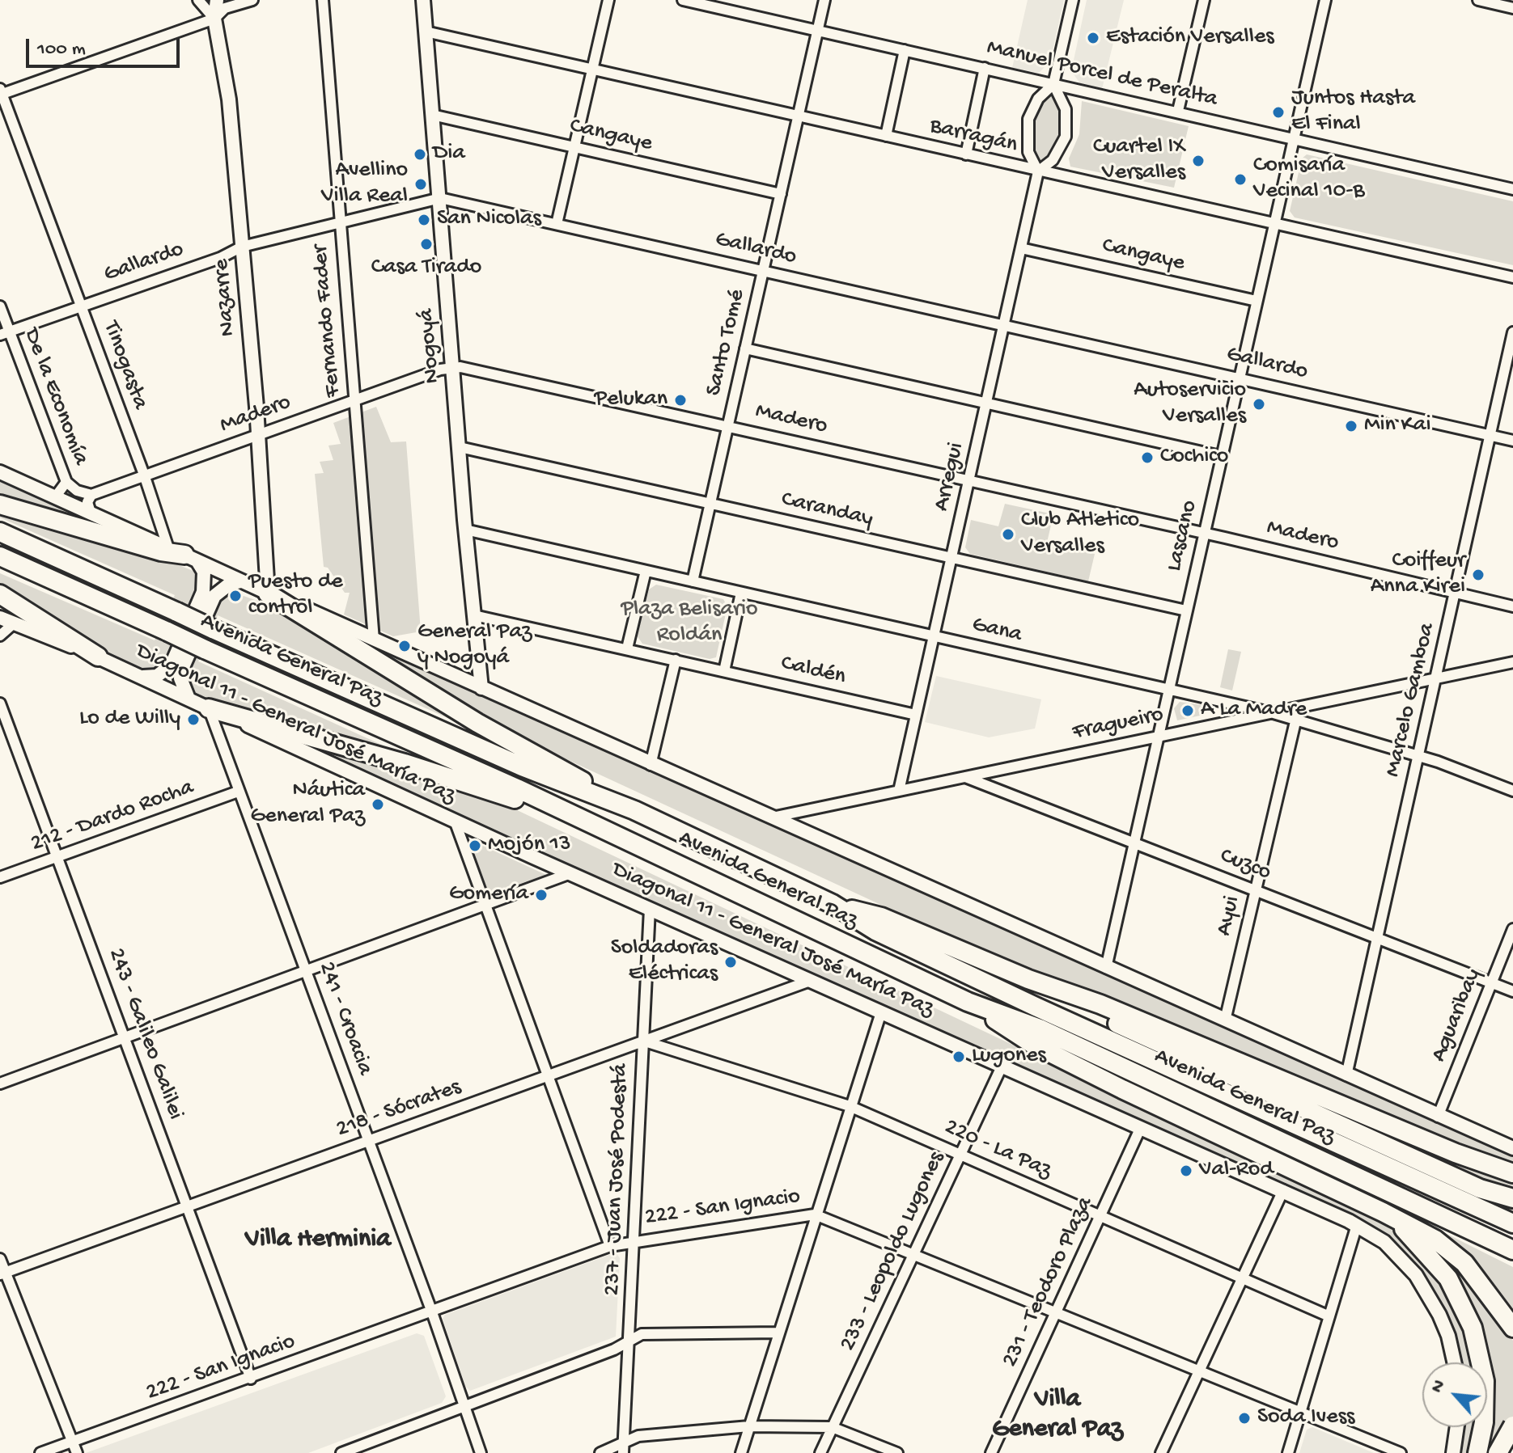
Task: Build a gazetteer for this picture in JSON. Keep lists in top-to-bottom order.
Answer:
{
  "streets": {
    "highway": ["Avenida General Paz"],
    "street": [
      "Manuel Porcel de Peralta",
      "Cangaye",
      "Barragán",
      "Gallardo",
      "Nazarre",
      "Fernando Fader",
      "Santo Tomé",
      "Nogoyá",
      "Tinogasta",
      "De la Economía",
      "Madero",
      "Arregui",
      "Caranday",
      "Lascano",
      "Gana",
      "Caldén",
      "Marcelo Gamboa",
      "Diagonal 11 - General José María Paz",
      "Fragueiro",
      "212 - Dardo Rocha",
      "Cuzco",
      "Ayui",
      "Aguaribay",
      "241 - Croacia",
      "243 - Galileo Galilei",
      "218 - Sócrates",
      "220 - La Paz",
      "237 - Juan José Podestá",
      "222 - San Ignacio",
      "233 - Leopoldo Lugones",
      "231 - Teodoro Plaza"
    ]
  },
  "crossings": [
    ["Manuel Porcel de Peralta", "Santo Tomé"],
    ["Manuel Porcel de Peralta", "Lascano"],
    ["Cangaye", "Santo Tomé"],
    ["Cangaye", "Nogoyá"],
    ["Cangaye", "Arregui"],
    ["Cangaye", "Lascano"],
    ["Barragán", "Santo Tomé"],
    ["Barragán", "Nogoyá"],
    ["Barragán", "Arregui"],
    ["Barragán", "Lascano"],
    ["Gallardo", "Nazarre"],
    ["Gallardo", "Fernando Fader"],
    ["Gallardo", "Santo Tomé"],
    ["Gallardo", "Nogoyá"],
    ["Gallardo", "Tinogasta"],
    ["Gallardo", "De la Economía"],
    ["Gallardo", "Arregui"],
    ["Gallardo", "Lascano"],
    ["Gallardo", "Marcelo Gamboa"],
    ["Nazarre", "Madero"],
    ["Fernando Fader", "Madero"],
    ["Santo Tomé", "Madero"],
    ["Santo Tomé", "Caranday"],
    ["Santo Tomé", "Gana"],
    ["Nogoyá", "Madero"],
    ["Nogoyá", "Caranday"],
    ["Nogoyá", "Gana"],
    ["Nogoyá", "Caldén"],
    ["Tinogasta", "Madero"],
    ["Madero", "Arregui"],
    ["Madero", "Lascano"],
    ["Madero", "Marcelo Gamboa"],
    ["Arregui", "Caranday"],
    ["Arregui", "Gana"],
    ["Arregui", "Caldén"],
    ["Arregui", "Fragueiro"],
    ["Caranday", "Lascano"],
    ["Lascano", "Gana"],
    ["Lascano", "Fragueiro"],
    ["Lascano", "Cuzco"],
    ["Gana", "Marcelo Gamboa"],
    ["Gana", "Fragueiro"],
    ["Gana", "Ayui"],
    ["Marcelo Gamboa", "Fragueiro"],
    ["Marcelo Gamboa", "Cuzco"],
    ["Diagonal 11 - General José María Paz", "241 - Croacia"],
    ["Diagonal 11 - General José María Paz", "218 - Sócrates"],
    ["Diagonal 11 - General José María Paz", "237 - Juan José Podestá"],
    ["Diagonal 11 - General José María Paz", "233 - Leopoldo Lugones"],
    ["Diagonal 11 - General José María Paz", "231 - Teodoro Plaza"],
    ["Fragueiro", "Cuzco"],
    ["Fragueiro", "Ayui"],
    ["212 - Dardo Rocha", "241 - Croacia"],
    ["212 - Dardo Rocha", "243 - Galileo Galilei"],
    ["Cuzco", "Ayui"],
    ["Cuzco", "Aguaribay"],
    ["241 - Croacia", "218 - Sócrates"],
    ["241 - Croacia", "222 - San Ignacio"],
    ["243 - Galileo Galilei", "218 - Sócrates"],
    ["243 - Galileo Galilei", "222 - San Ignacio"],
    ["218 - Sócrates", "220 - La Paz"],
    ["218 - Sócrates", "237 - Juan José Podestá"],
    ["220 - La Paz", "237 - Juan José Podestá"],
    ["220 - La Paz", "233 - Leopoldo Lugones"],
    ["220 - La Paz", "231 - Teodoro Plaza"],
    ["237 - Juan José Podestá", "222 - San Ignacio"],
    ["222 - San Ignacio", "233 - Leopoldo Lugones"],
    ["222 - San Ignacio", "231 - Teodoro Plaza"]
  ],
  "districts": ["Villa Herminia", "Villa General Paz"],
  "parks": ["Plaza Belisario Roldán"],
  "places": [
    "Estación Versalles",
    "Juntos Hasta El Final",
    "Dia",
    "Cuartel IX Versalles",
    "Comisaría Vecinal 10-B",
    "Avellino Villa Real",
    "San Nicolas",
    "Casa Tirado",
    "Pelukan",
    "Autoservicio Versalles",
    "Min Kai",
    "Cochico",
    "Club Atletico Versalles",
    "Coiffeur Anna Kirei",
    "Puesto de control",
    "General Paz y Nogoyá",
    "A La Madre",
    "Lo de Willy",
    "Náutica General Paz",
    "Mojón 13",
    "Gomería",
    "Soldadoras Eléctricas",
    "Lugones",
    "Val-Rod",
    "Soda Ivess"
  ],
  "scale_bar": "100 m",
  "north": "top left"
}
